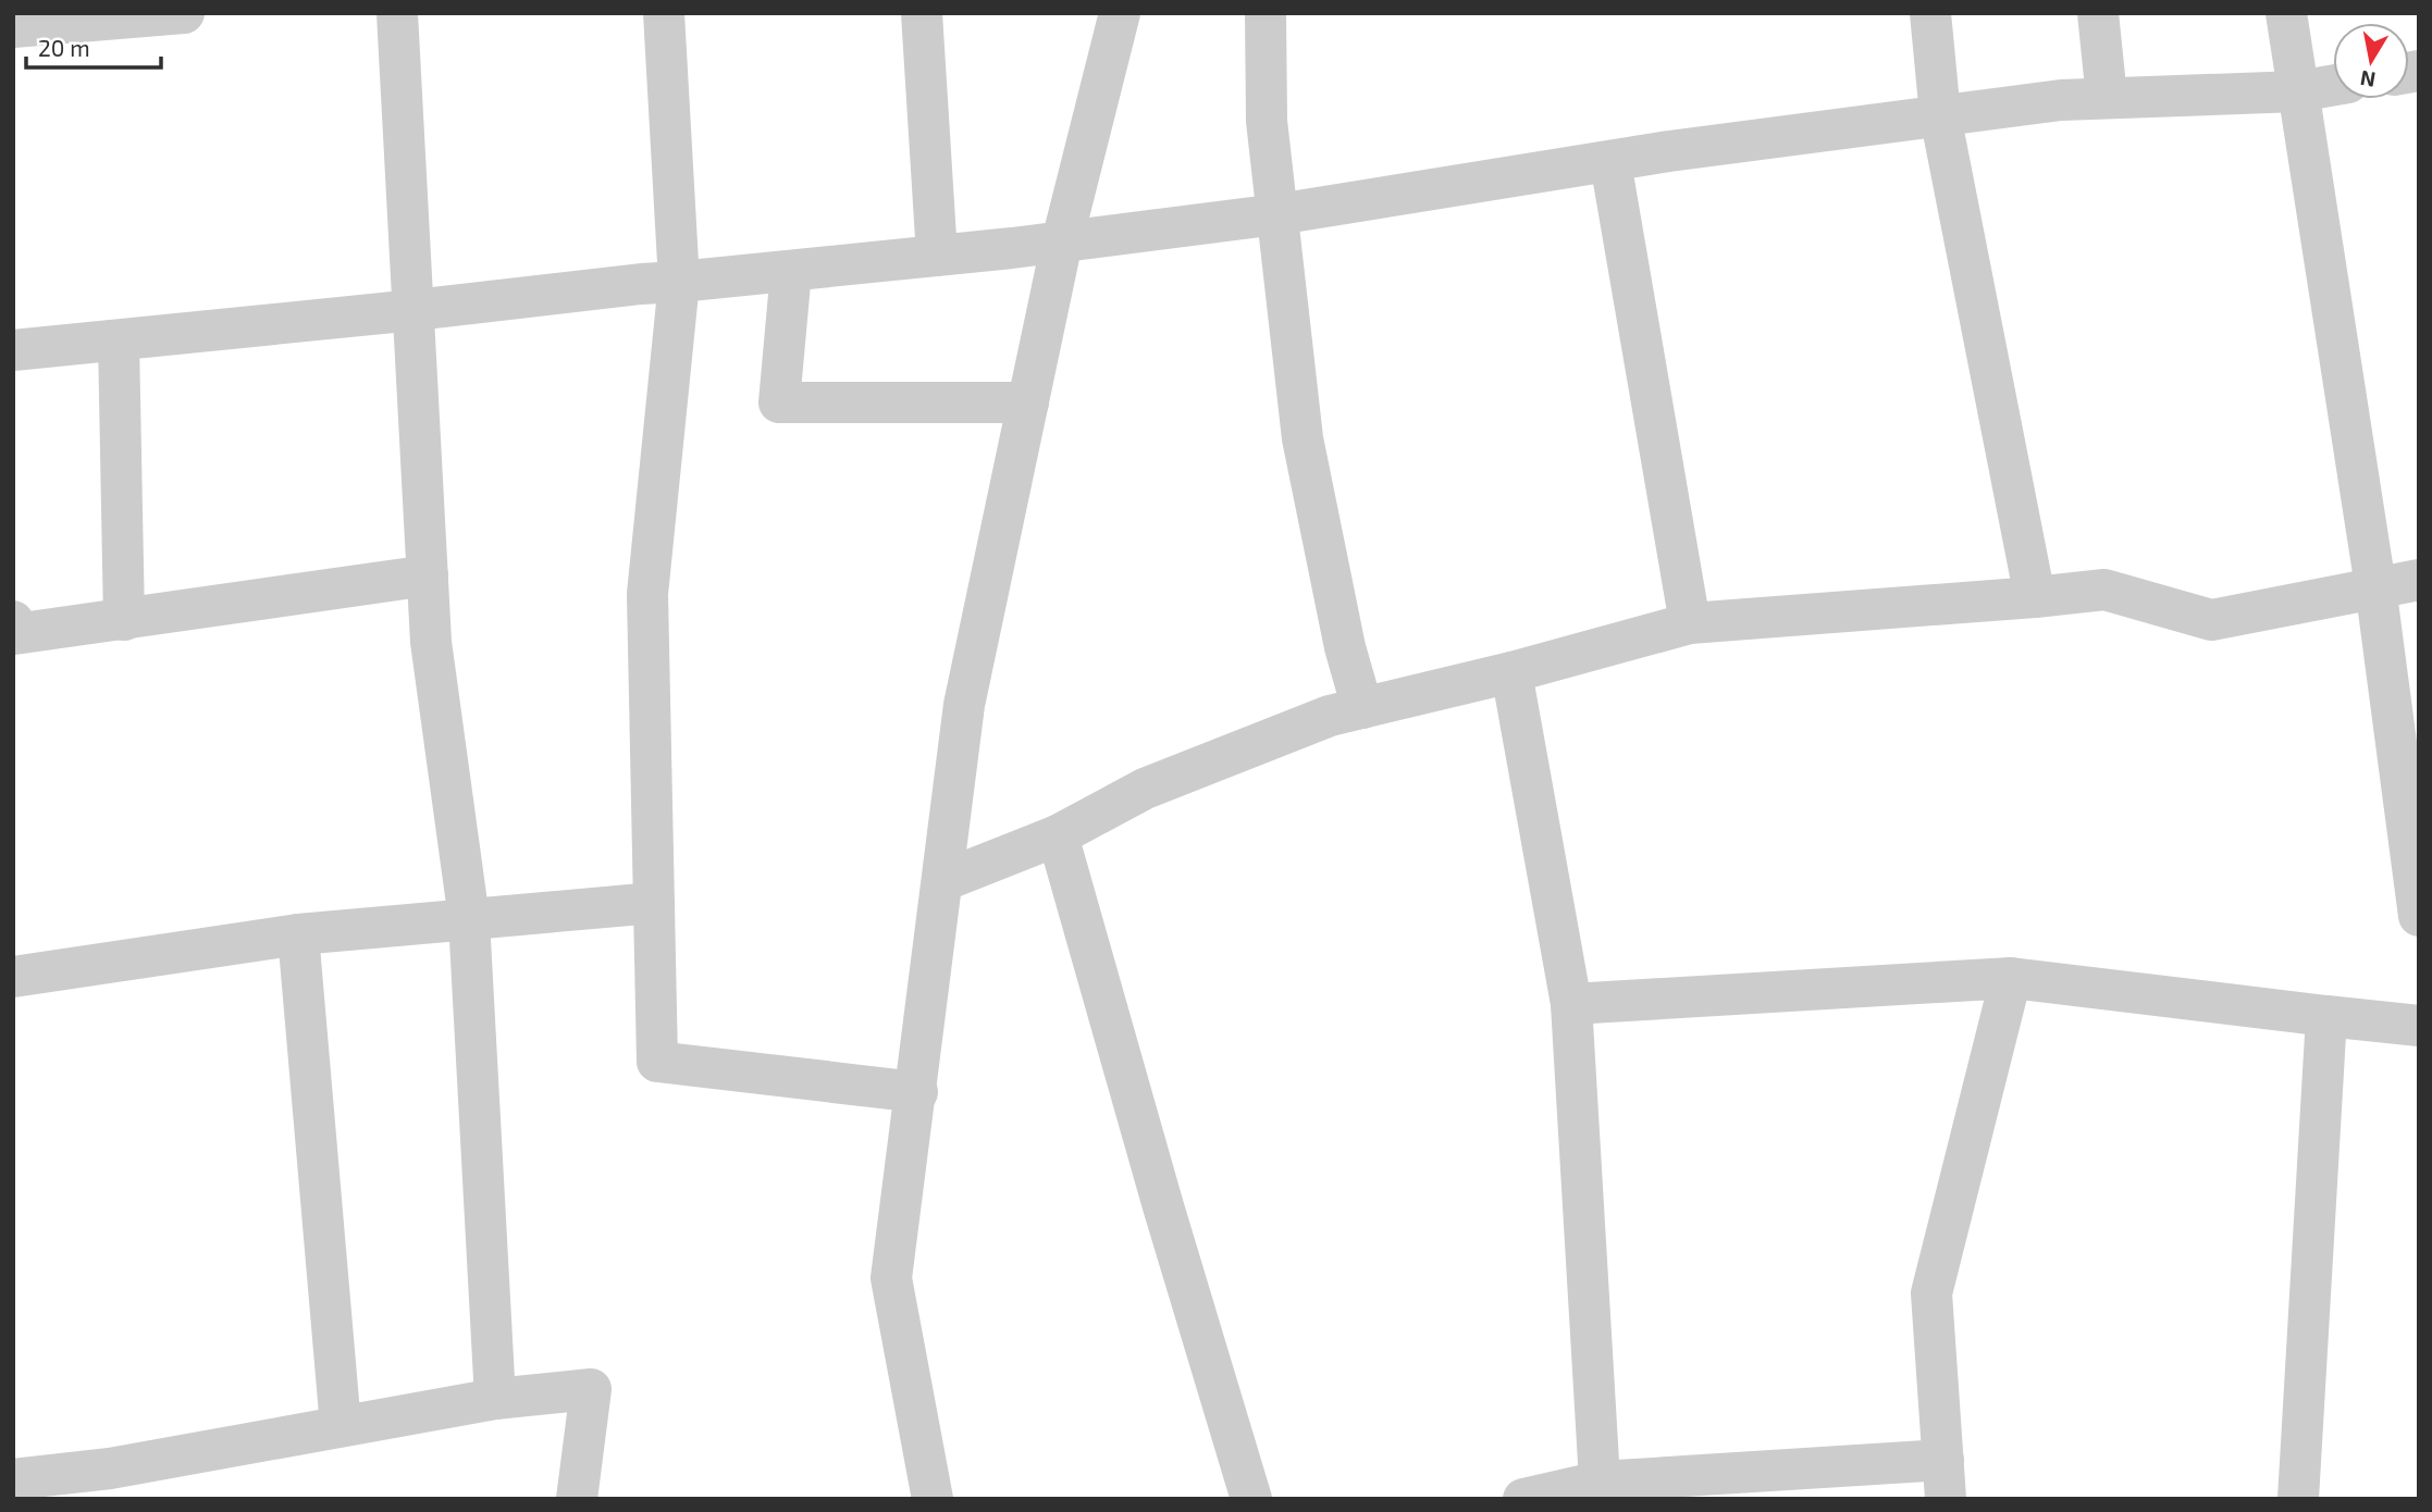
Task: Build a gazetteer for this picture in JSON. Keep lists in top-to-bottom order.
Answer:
{
  "scale_bar": "20 m",
  "north": "bottom"
}
